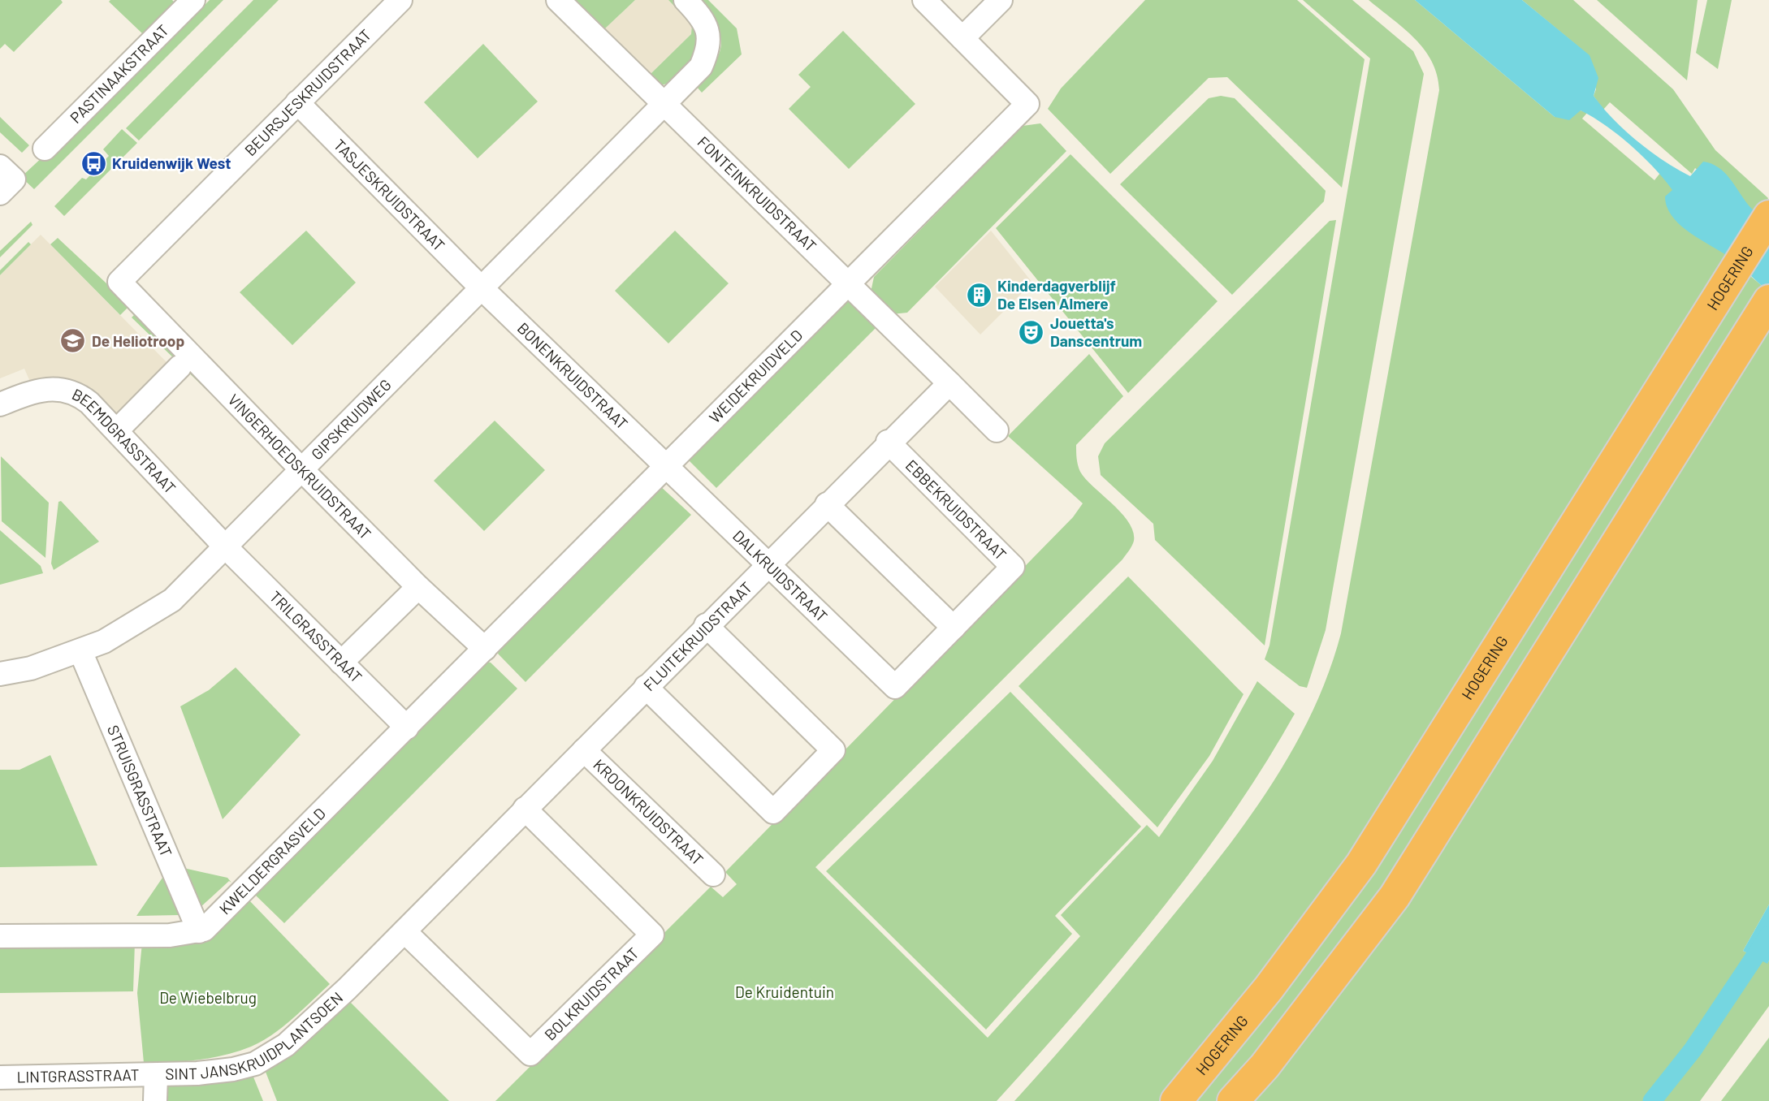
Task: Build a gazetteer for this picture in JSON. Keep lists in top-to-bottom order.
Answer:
{
  "streets": {
    "highway": ["HOGERING"],
    "street": [
      "PASTINAAKSTRAAT",
      "BEURSJESKRUIDSTRAAT",
      "FONTEINKRUIDSTRAAT",
      "TASJESKRUIDSTRAAT",
      "WEIDEKRUIDVELD",
      "BONENKRUIDSTRAAT",
      "GIPSKRUIDWEG",
      "BEEMDGRASSTRAAT",
      "VINGERHOEDSKRUIDSTRAAT",
      "EBBEKRUIDSTRAAT",
      "DALKRUIDSTRAAT",
      "FLUITEKRUIDSTRAAT",
      "TRILGRASSTRAAT",
      "STRUISGRASSTRAAT",
      "KROONKRUIDSTRAAT",
      "KWELDERGRASVELD",
      "BOLKRUIDSTRAAT",
      "SINT JANSKRUIDPLANTSOEN",
      "LINTGRASSTRAAT"
    ]
  },
  "crossings": [
    ["BEURSJESKRUIDSTRAAT", "TASJESKRUIDSTRAAT"],
    ["BEURSJESKRUIDSTRAAT", "VINGERHOEDSKRUIDSTRAAT"],
    ["FONTEINKRUIDSTRAAT", "WEIDEKRUIDVELD"],
    ["FONTEINKRUIDSTRAAT", "GIPSKRUIDWEG"],
    ["TASJESKRUIDSTRAAT", "BONENKRUIDSTRAAT"],
    ["TASJESKRUIDSTRAAT", "GIPSKRUIDWEG"],
    ["WEIDEKRUIDVELD", "BONENKRUIDSTRAAT"],
    ["WEIDEKRUIDVELD", "VINGERHOEDSKRUIDSTRAAT"],
    ["WEIDEKRUIDVELD", "DALKRUIDSTRAAT"],
    ["WEIDEKRUIDVELD", "KWELDERGRASVELD"],
    ["BONENKRUIDSTRAAT", "GIPSKRUIDWEG"],
    ["BONENKRUIDSTRAAT", "DALKRUIDSTRAAT"],
    ["GIPSKRUIDWEG", "BEEMDGRASSTRAAT"],
    ["GIPSKRUIDWEG", "VINGERHOEDSKRUIDSTRAAT"],
    ["GIPSKRUIDWEG", "TRILGRASSTRAAT"],
    ["GIPSKRUIDWEG", "STRUISGRASSTRAAT"],
    ["BEEMDGRASSTRAAT", "TRILGRASSTRAAT"],
    ["VINGERHOEDSKRUIDSTRAAT", "KWELDERGRASVELD"],
    ["EBBEKRUIDSTRAAT", "DALKRUIDSTRAAT"],
    ["EBBEKRUIDSTRAAT", "FLUITEKRUIDSTRAAT"],
    ["DALKRUIDSTRAAT", "FLUITEKRUIDSTRAAT"],
    ["FLUITEKRUIDSTRAAT", "KROONKRUIDSTRAAT"],
    ["FLUITEKRUIDSTRAAT", "BOLKRUIDSTRAAT"],
    ["FLUITEKRUIDSTRAAT", "SINT JANSKRUIDPLANTSOEN"],
    ["TRILGRASSTRAAT", "KWELDERGRASVELD"],
    ["STRUISGRASSTRAAT", "KWELDERGRASVELD"],
    ["SINT JANSKRUIDPLANTSOEN", "LINTGRASSTRAAT"]
  ],
  "parks": ["De Kruidentuin", "De Wiebelbrug"],
  "places": {
    "bus stop": ["Kruidenwijk West"],
    "building": ["Kinderdagverblijf De Elsen Almere"],
    "theatre": ["Jouetta's Danscentrum"],
    "school or university": ["De Heliotroop"]
  }
}
